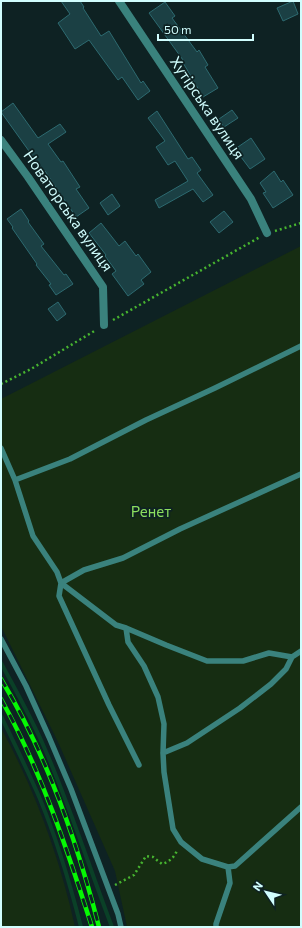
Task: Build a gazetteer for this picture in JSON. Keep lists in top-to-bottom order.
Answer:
{
  "streets": {
    "street": ["Хутірська вулиця", "Новаторська вулиця"]
  },
  "parks": ["Ренет"],
  "scale_bar": "50 m",
  "north": "top left"
}
